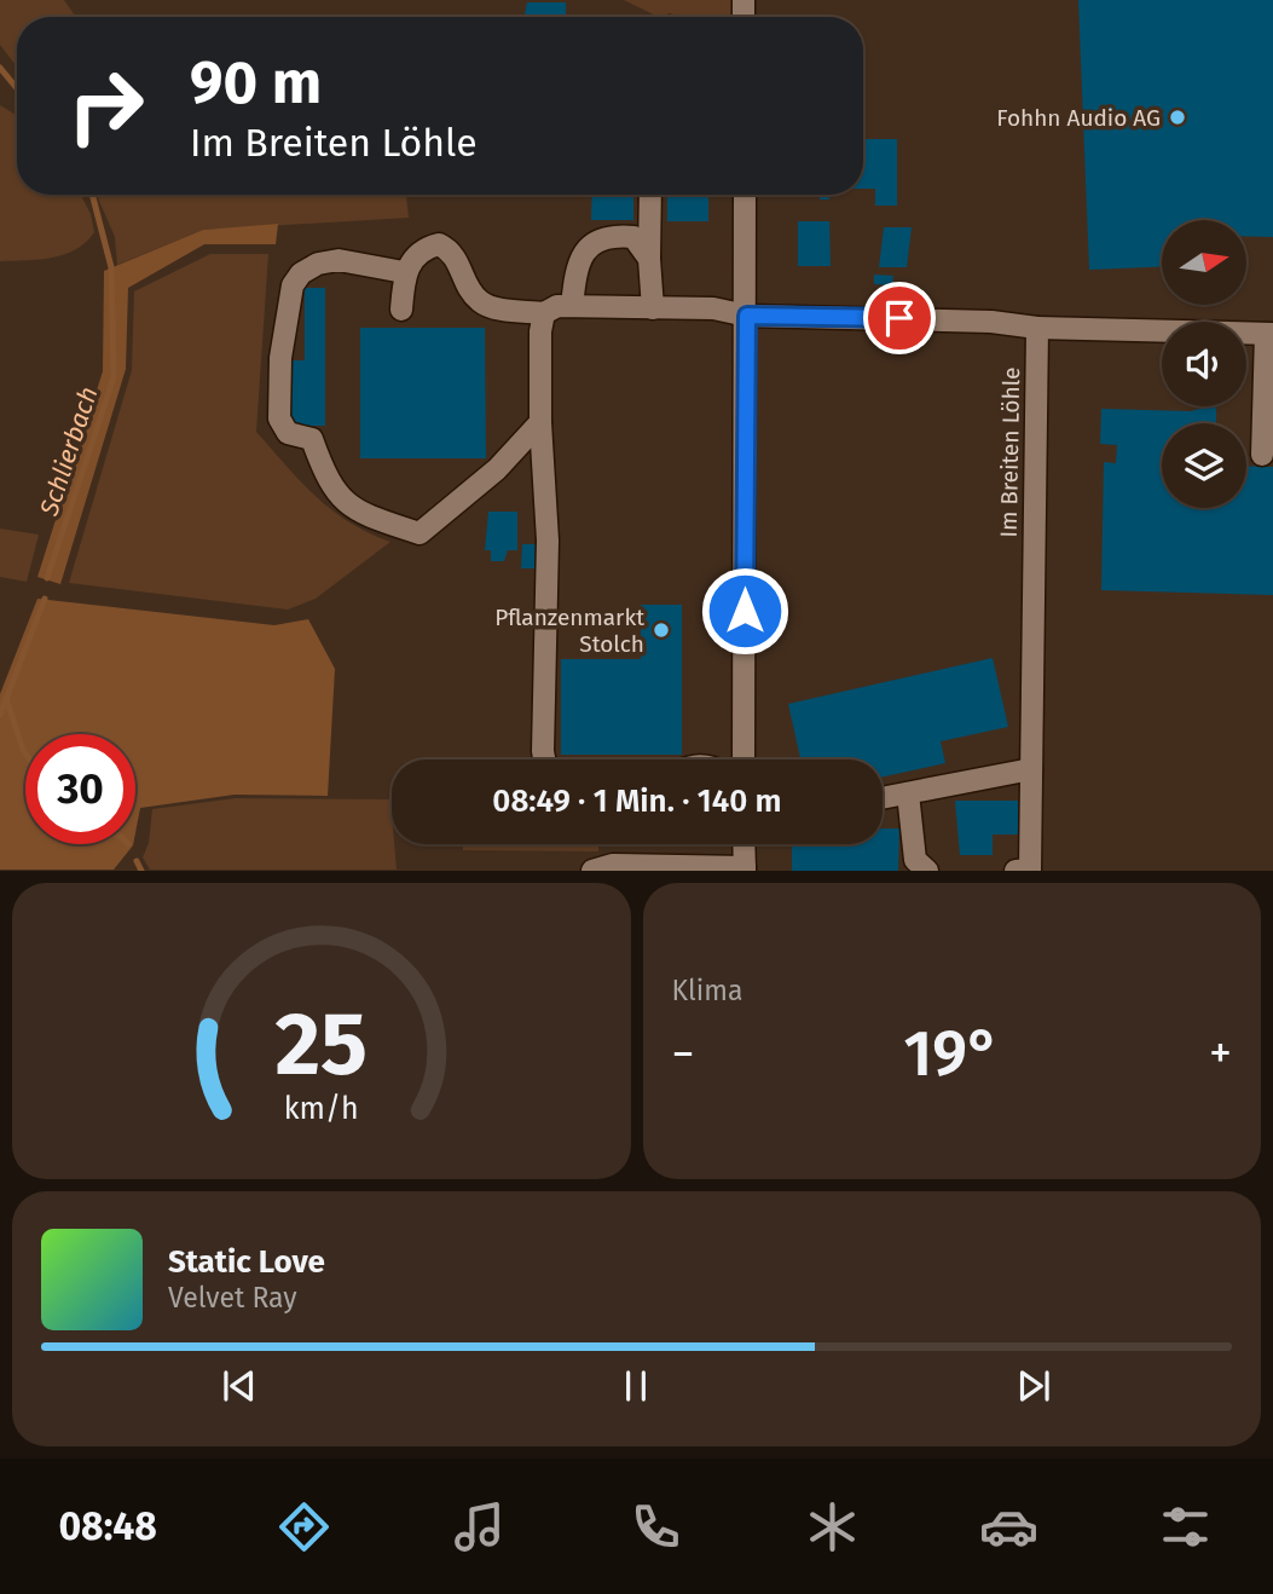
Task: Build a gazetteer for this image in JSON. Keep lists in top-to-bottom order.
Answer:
{
  "streets": {
    "street": ["Im Breiten Löhle"]
  },
  "water": ["Schlierbach"],
  "places": ["Fohhn Audio AG", "Pflanzenmarkt Stolch"],
  "north": "right",
  "page": {
    "turn": ["90 m", "Im Breiten Löhle"],
    "limit": "30",
    "trip": "08:49 · 1 Min. · 140 m",
    "tile": "Klima",
    "heat": ["−", "19°", "+"],
    "song": ["Static Love", "Velvet Ray"],
    "tabs": "08:48",
    "gauge": ["25", "km/h"]
  }
}
